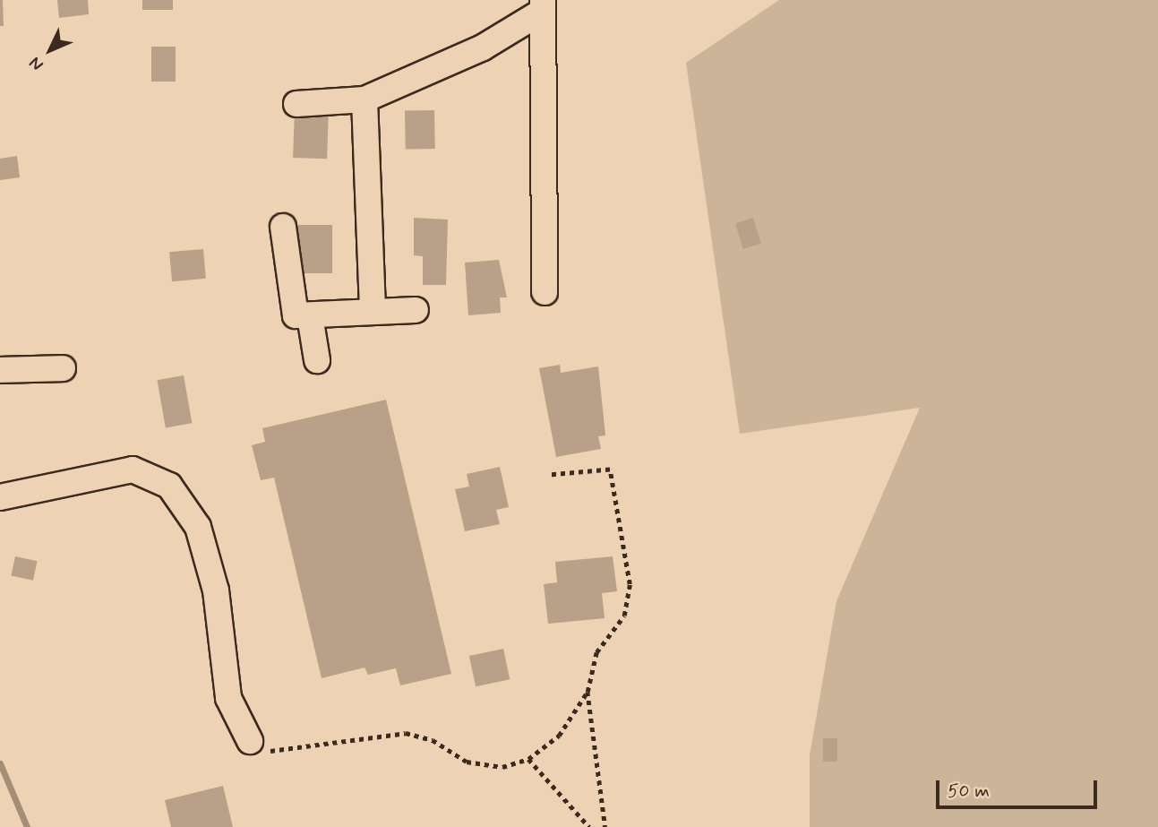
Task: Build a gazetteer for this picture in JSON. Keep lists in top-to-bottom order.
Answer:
{
  "scale_bar": "50 m",
  "north": "bottom left"
}
